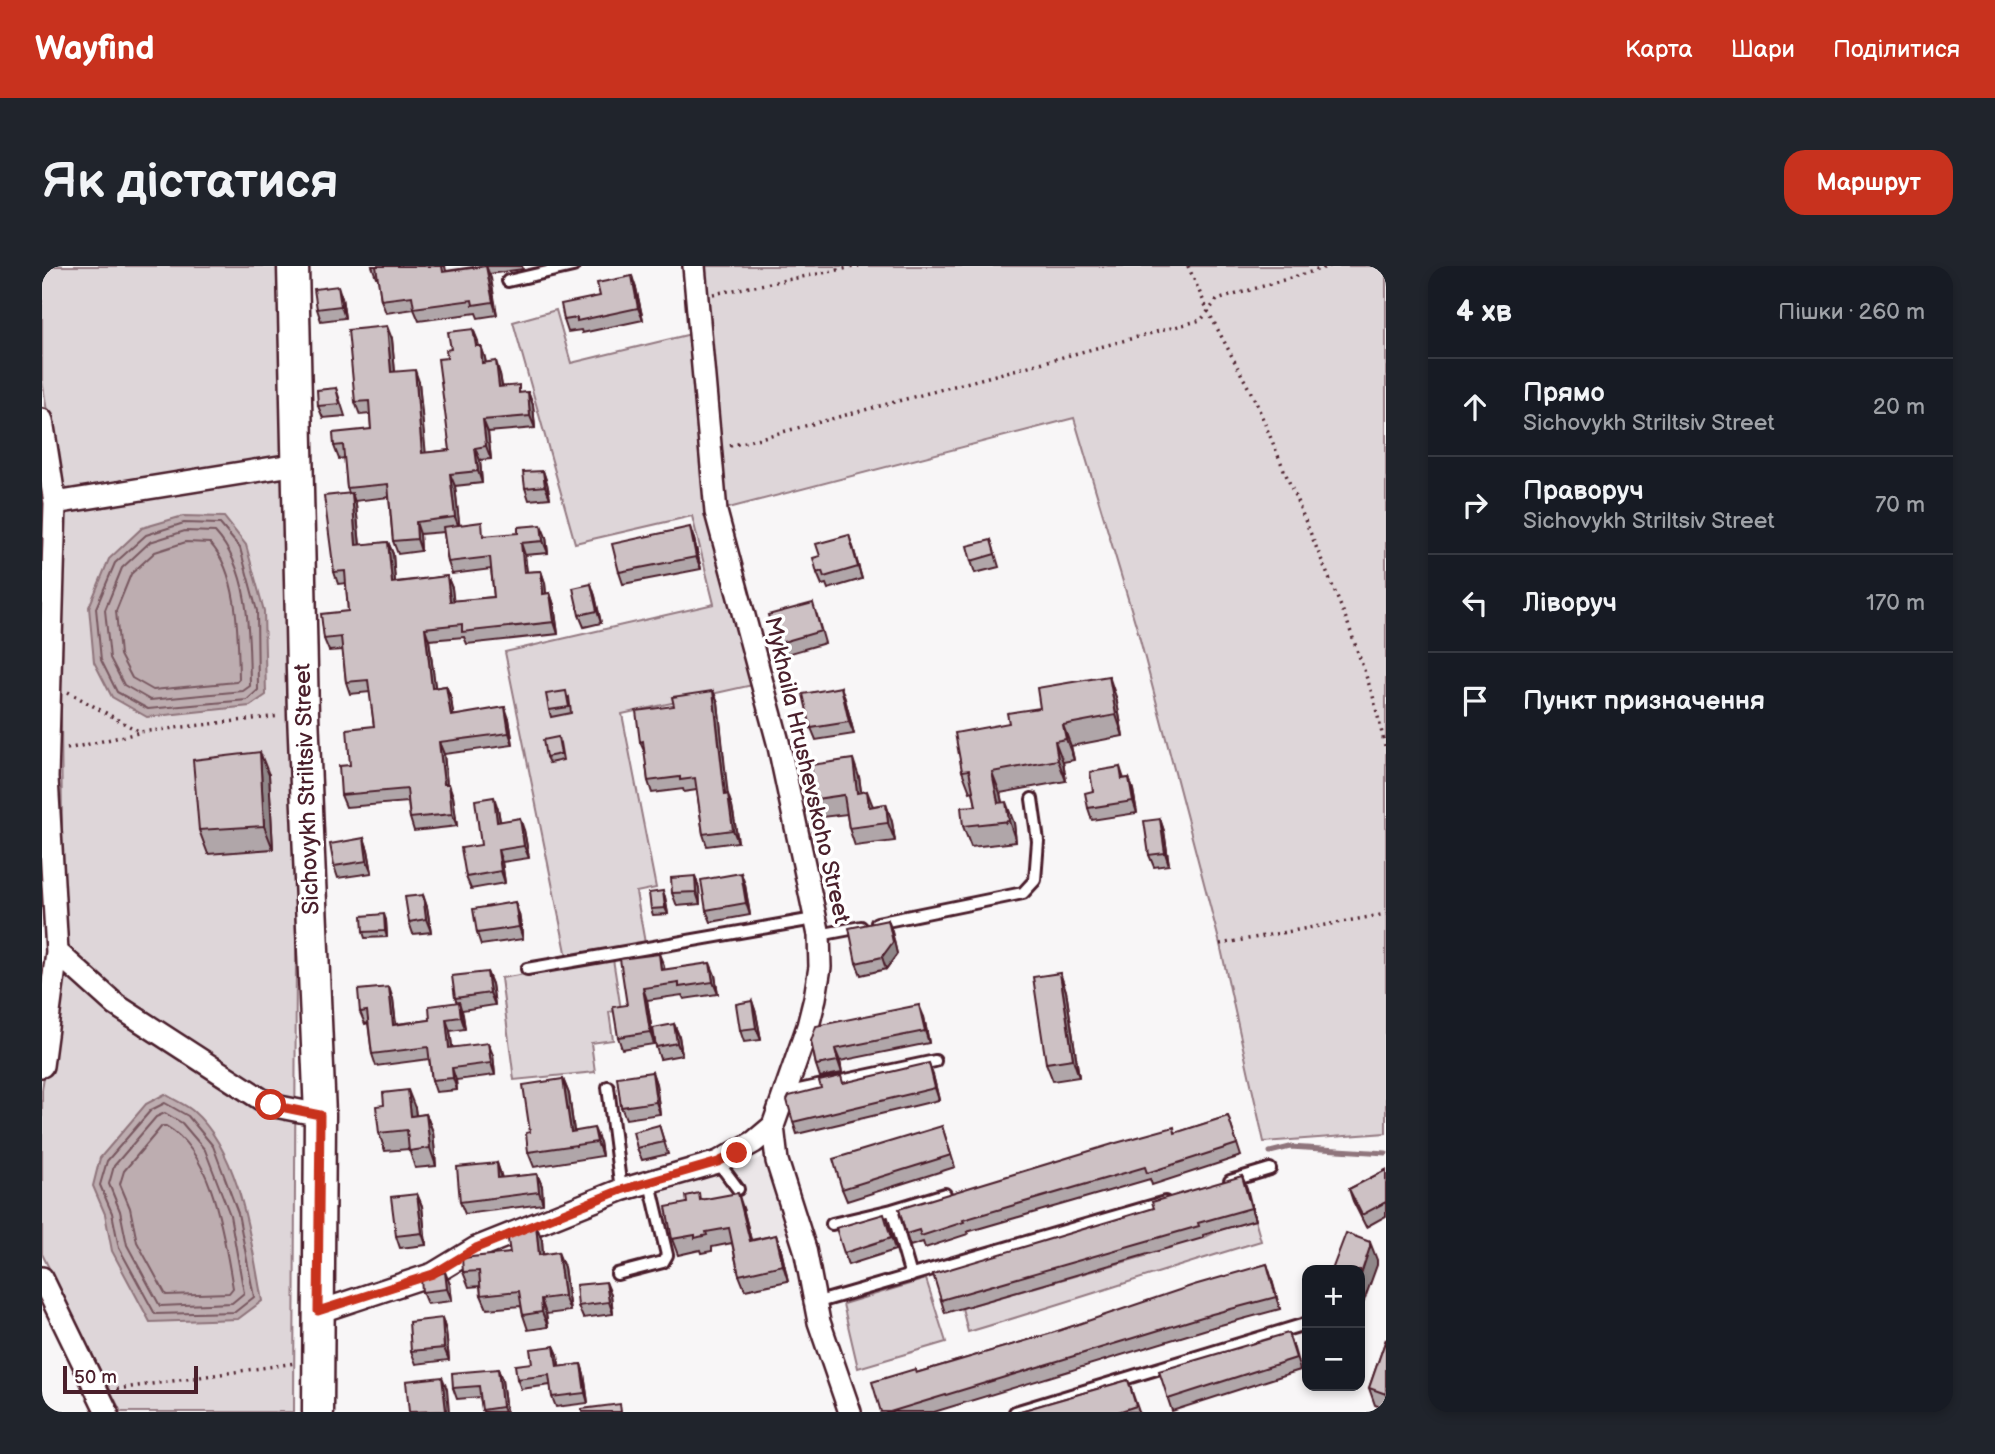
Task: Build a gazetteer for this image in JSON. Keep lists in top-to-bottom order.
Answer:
{
  "streets": {
    "street": ["Mykhaila Hrushevskoho Street", "Sichovykh Striltsiv Street"]
  },
  "scale_bar": "50 m",
  "page": {
    "header": "Wayfind",
    "nav": ["Карта", "Шари", "Поділитися"],
    "buttons": "Маршрут",
    "title": "Як дістатися",
    "heading": ["4 хв", "Пішки · 260 m"],
    "list": [
      ["Прямо", "Sichovykh Striltsiv Street", "20 m"],
      ["Праворуч", "Sichovykh Striltsiv Street", "70 m"],
      ["Ліворуч", "170 m"],
      "Пункт призначення"
    ],
    "map_buttons": ["+", "−"],
    "scale": "50 m"
  }
}
